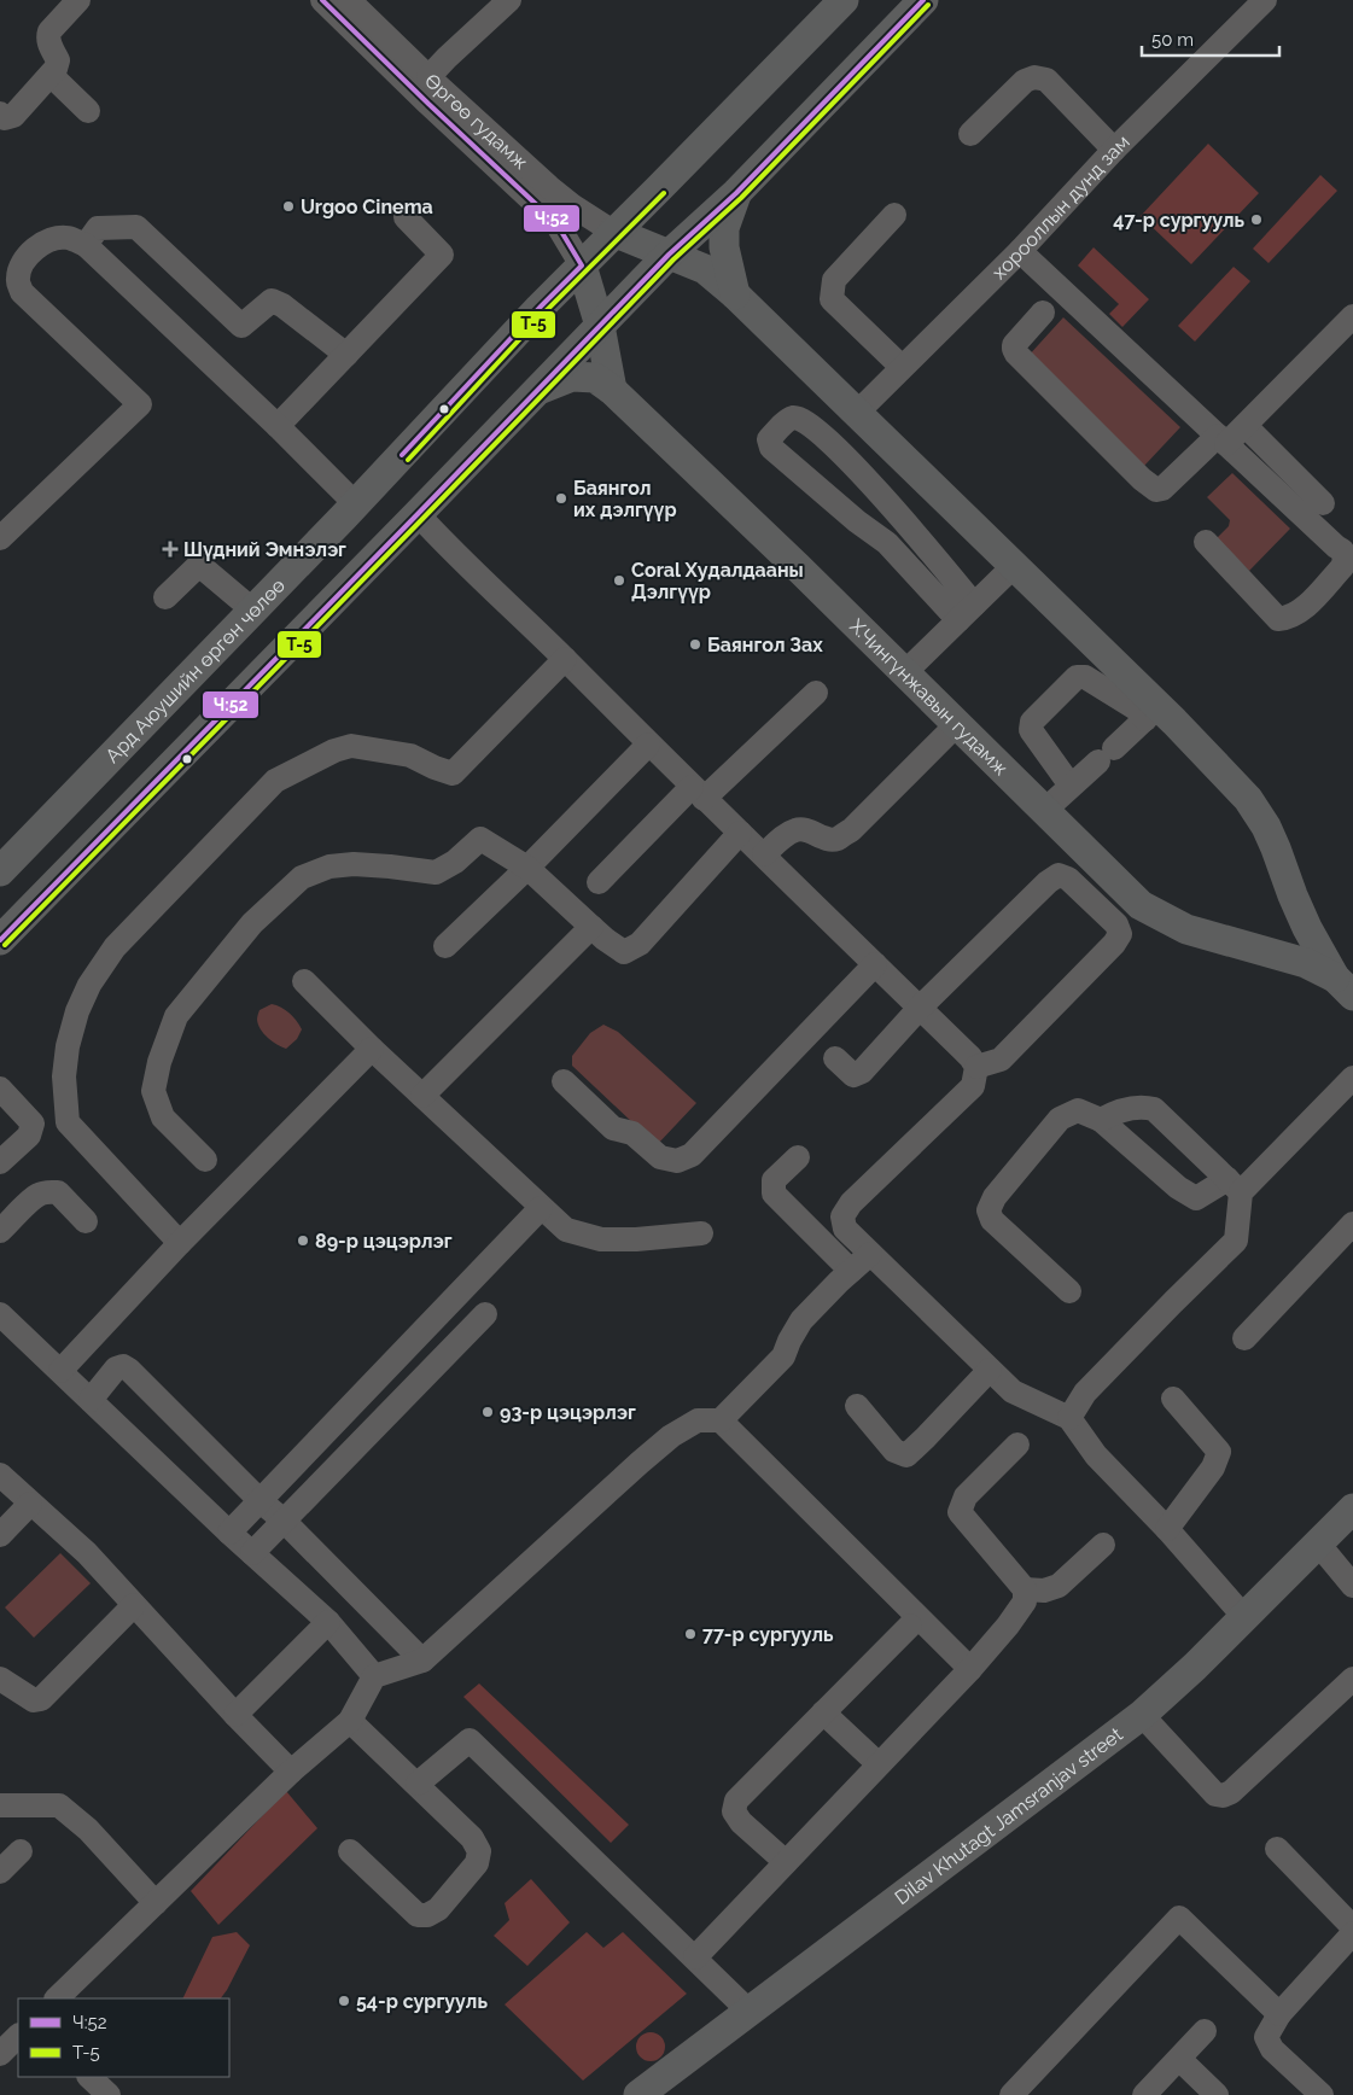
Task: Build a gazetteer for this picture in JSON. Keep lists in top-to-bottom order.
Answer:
{
  "streets": {
    "main road": ["Ард Аюушийн өргөн чөлөө", "Х.Чингүнжавын гудамж", "Dilav Khutagt Jamsranjav street"],
    "street": ["Өргөө гудамж", "хорооллын дунд зам"]
  },
  "crossings": [
    ["Өргөө гудамж", "Ард Аюушийн өргөн чөлөө"],
    ["Өргөө гудамж", "Х.Чингүнжавын гудамж"],
    ["хорооллын дунд зам", "Х.Чингүнжавын гудамж"],
    ["Ард Аюушийн өргөн чөлөө", "Х.Чингүнжавын гудамж"]
  ],
  "places": {
    "other": [
      "Urgoo Cinema",
      "47-р сургууль",
      "Баянгол их дэлгүүр",
      "Coral Худалдааны Дэлгүүр",
      "Баянгол Зах",
      "89-р цэцэрлэг",
      "93-р цэцэрлэг",
      "77-р сургууль",
      "54-р сургууль"
    ],
    "health": ["Шүдний Эмнэлэг"]
  },
  "lines": ["transit line Ч:52", "transit line Т-5"],
  "legend": ["Ч:52", "Т-5"],
  "scale_bar": "50 m"
}
